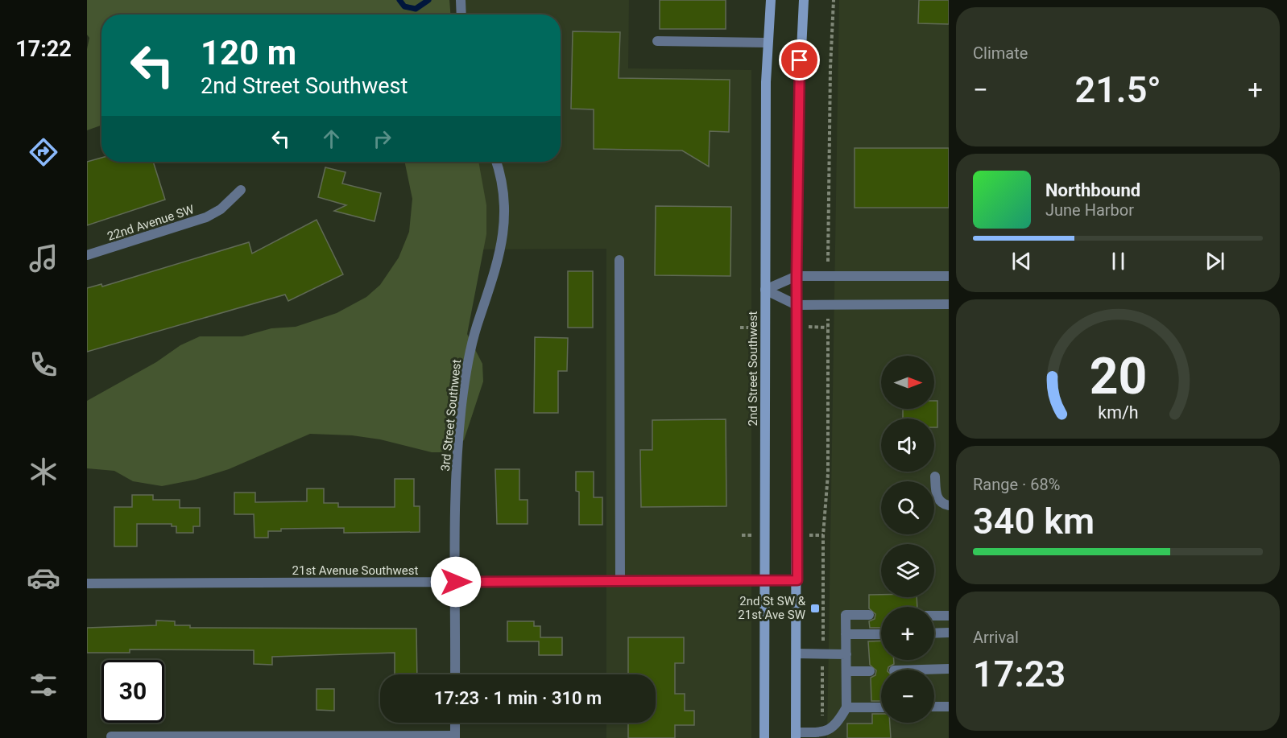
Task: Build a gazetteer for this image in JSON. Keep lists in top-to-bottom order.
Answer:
{
  "streets": {
    "main road": ["2nd Street Southwest"],
    "street": ["22nd Avenue SW", "3rd Street Southwest", "21st Avenue Southwest"]
  },
  "crossings": [
    ["2nd Street Southwest", "21st Avenue Southwest"],
    ["3rd Street Southwest", "21st Avenue Southwest"]
  ],
  "places": {
    "transit": ["2nd St SW & 21st Ave SW"]
  },
  "north": "right",
  "page": {
    "tabs": "17:22",
    "tile": [
      "Climate",
      ["Range · 68%", "340 km"],
      ["Arrival", "17:23"]
    ],
    "turn": ["120 m", "2nd Street Southwest"],
    "heat": ["−", "21.5°", "+"],
    "song": ["Northbound", "June Harbor"],
    "map_buttons": ["+", "−"],
    "limit": "30",
    "trip": "17:23 · 1 min · 310 m",
    "gauge": ["20", "km/h"]
  }
}
